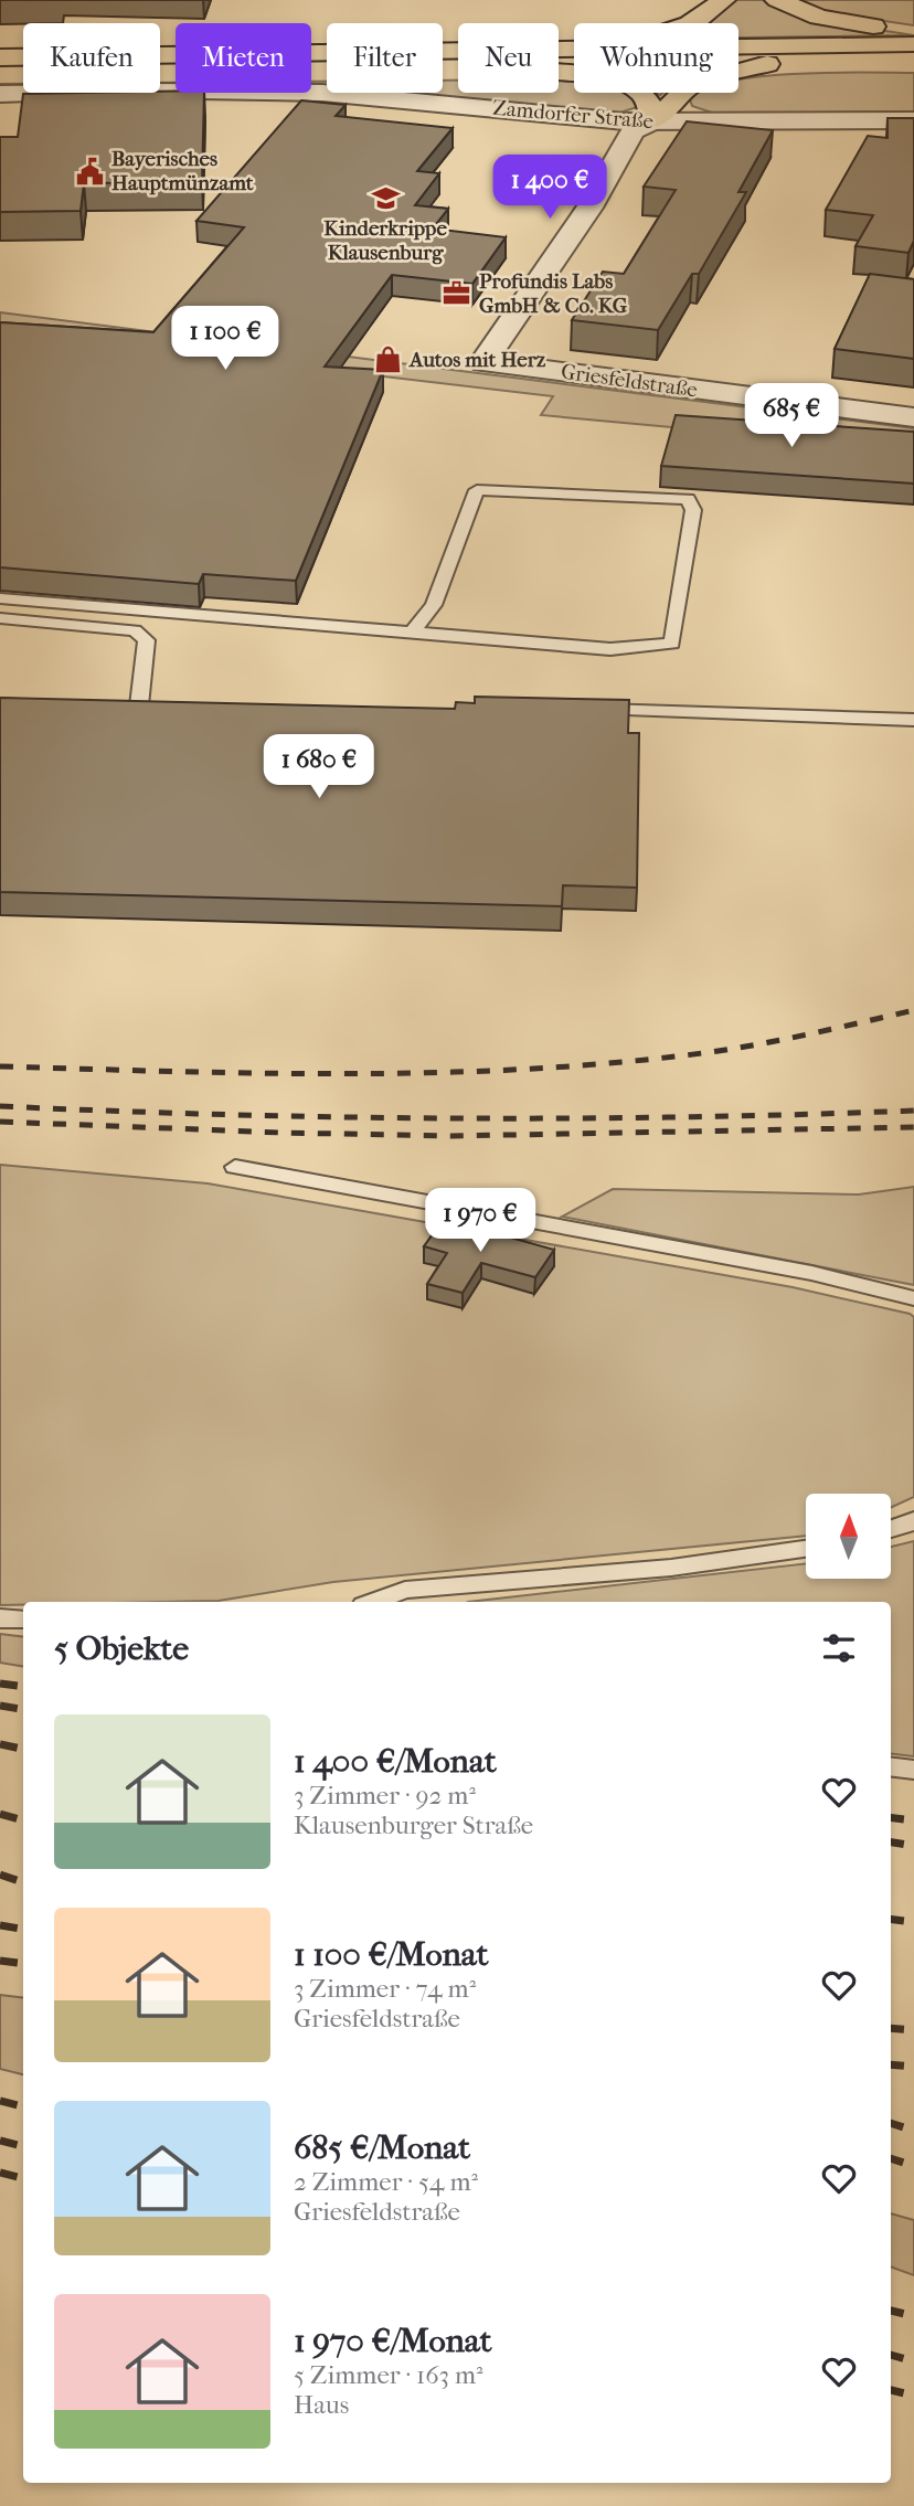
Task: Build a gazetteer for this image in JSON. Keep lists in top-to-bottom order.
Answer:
{
  "streets": {
    "street": ["Zamdorfer Straße", "Griesfeldstraße"]
  },
  "crossings": [
    ["Zamdorfer Straße", "Griesfeldstraße"]
  ],
  "places": {
    "public building": ["Bayerisches Hauptmünzamt"],
    "school or university": ["Kinderkrippe Klausenburg"],
    "office": ["Profundis Labs GmbH & Co. KG"],
    "shop": ["Autos mit Herz"]
  },
  "north": "top",
  "page": {
    "chip": [
      "Kaufen",
      "Mieten",
      "Filter",
      "Neu",
      "Wohnung"
    ],
    "price": [
      "1 400 €",
      "1 100 €",
      "685 €",
      "1 680 €",
      "1 970 €"
    ],
    "heading": "5 Objekte",
    "list": [
      {
        "name": "1 400 €/Monat",
        "note": "3 Zimmer · 92 m² · Klausenburger Straße"
      },
      {
        "name": "1 100 €/Monat",
        "note": "3 Zimmer · 74 m² · Griesfeldstraße"
      },
      {
        "name": "685 €/Monat",
        "note": "2 Zimmer · 54 m² · Griesfeldstraße"
      },
      {
        "name": "1 970 €/Monat",
        "note": "5 Zimmer · 163 m² · Haus"
      }
    ]
  }
}
